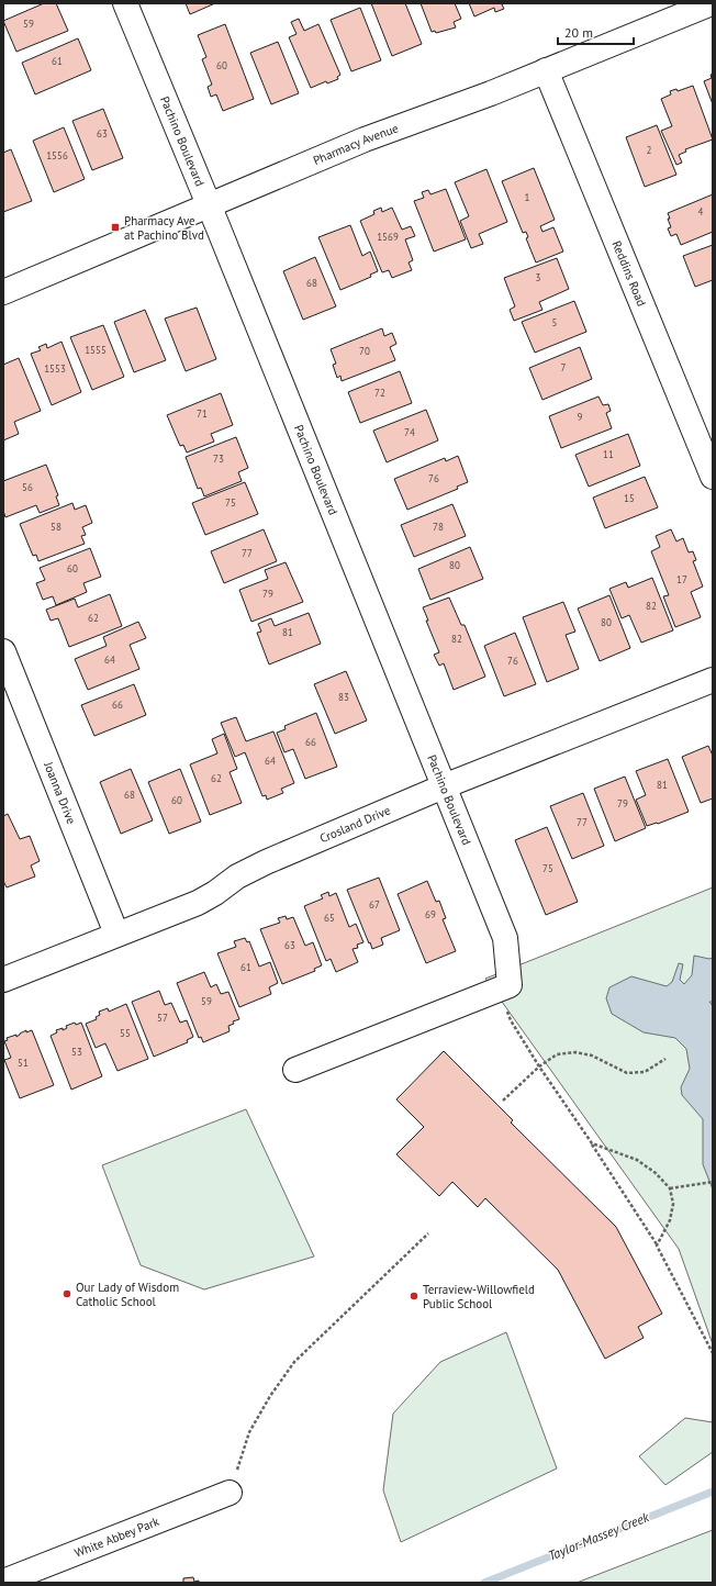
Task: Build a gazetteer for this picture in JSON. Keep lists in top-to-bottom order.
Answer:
{
  "streets": {
    "street": [
      "Pachino Boulevard",
      "Pharmacy Avenue",
      "Reddins Road",
      "Joanna Drive",
      "Crosland Drive",
      "White Abbey Park"
    ]
  },
  "crossings": [
    ["Pachino Boulevard", "Pharmacy Avenue"],
    ["Pachino Boulevard", "Crosland Drive"],
    ["Pharmacy Avenue", "Reddins Road"],
    ["Joanna Drive", "Crosland Drive"]
  ],
  "water": ["Taylor-Massey Creek"],
  "places": {
    "transit": ["Pharmacy Ave at Pachino Blvd"],
    "other": ["Our Lady of Wisdom Catholic School", "Terraview-Willowfield Public School"]
  },
  "house_numbers": [
    "59",
    "61",
    "60",
    "63",
    "2",
    "1556",
    "1",
    "4",
    "1569",
    "3",
    "68",
    "5",
    "1555",
    "70",
    "7",
    "1553",
    "72",
    "71",
    "9",
    "74",
    "11",
    "73",
    "76",
    "56",
    "15",
    "75",
    "58",
    "78",
    "77",
    "80",
    "60",
    "17",
    "79",
    "82",
    "62",
    "80",
    "81",
    "82",
    "64",
    "76",
    "83",
    "66",
    "66",
    "64",
    "62",
    "81",
    "68",
    "60",
    "79",
    "77",
    "75",
    "67",
    "69",
    "65",
    "63",
    "61",
    "59",
    "57",
    "55",
    "53",
    "51"
  ],
  "scale_bar": "20 m"
}
